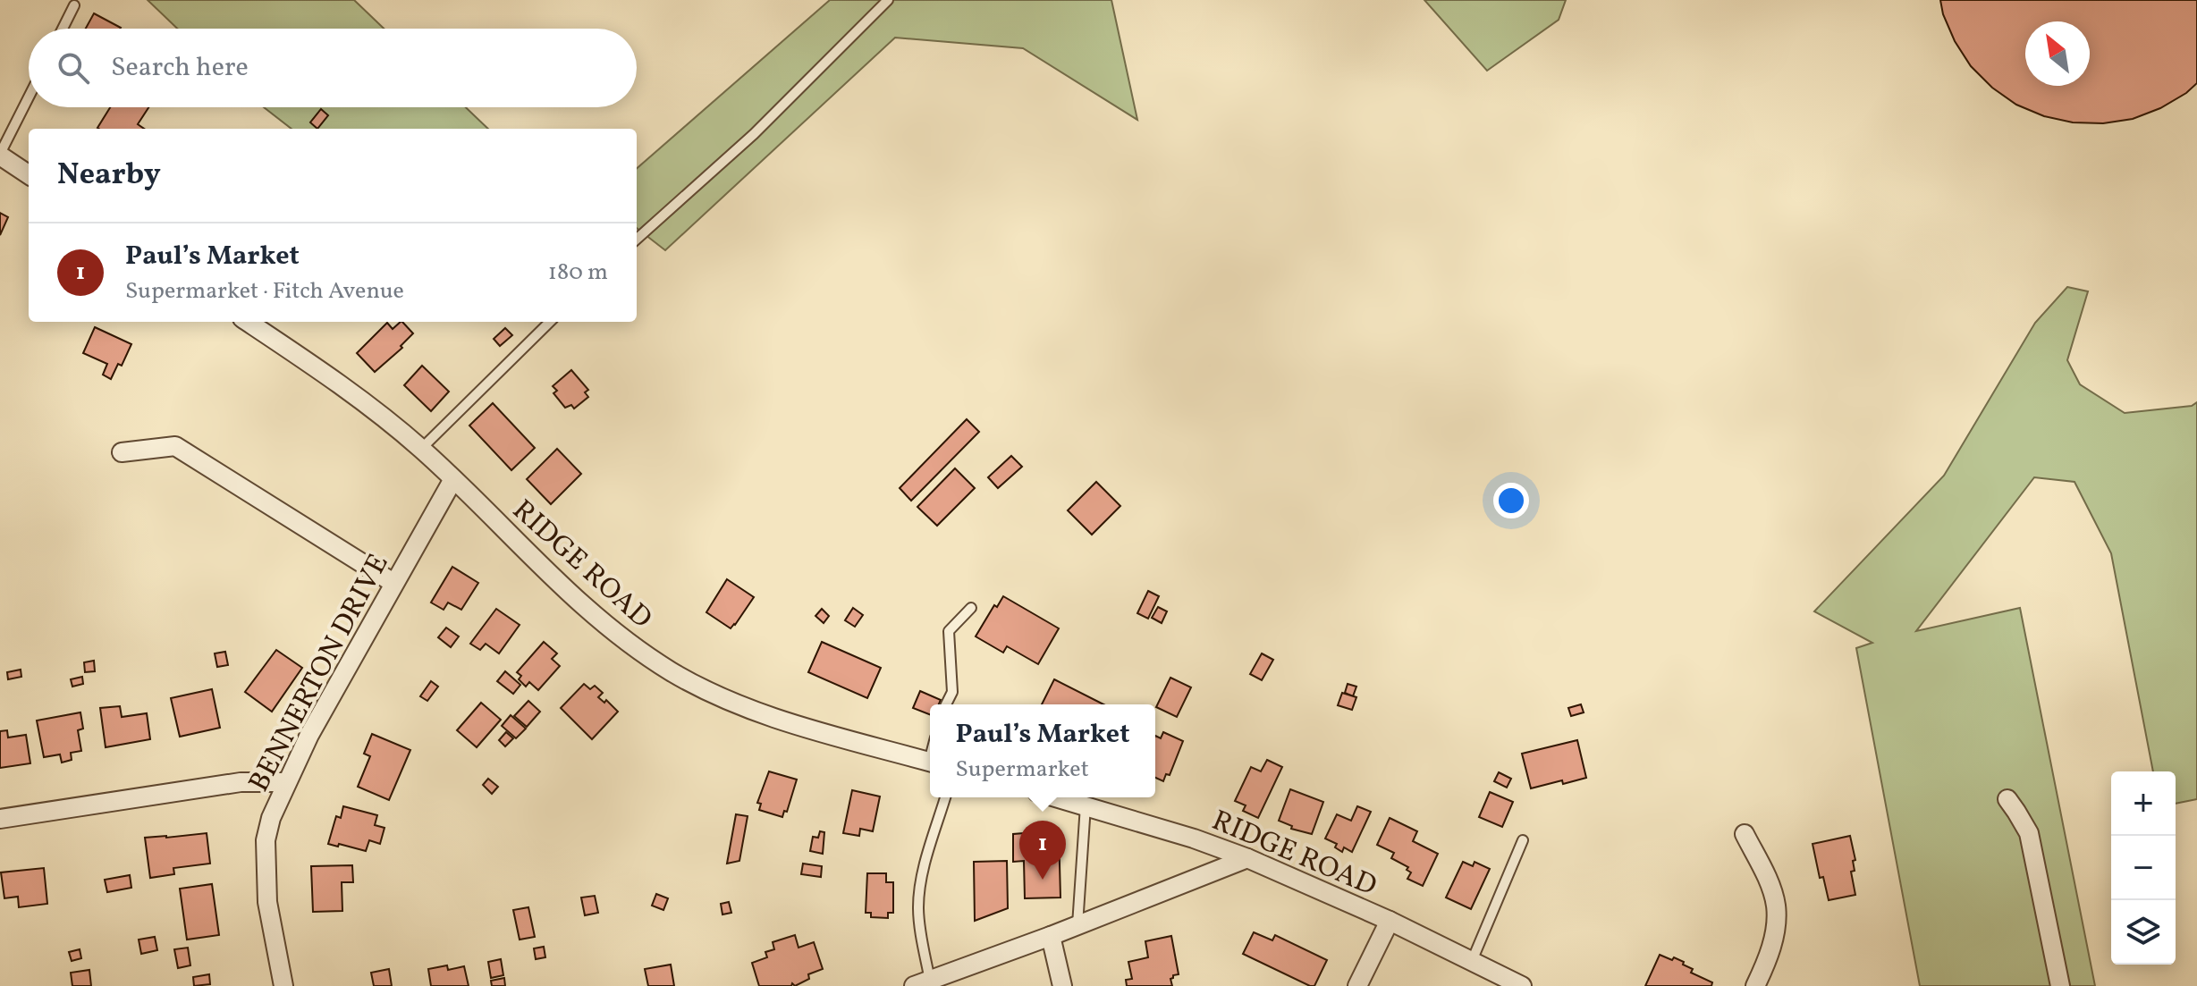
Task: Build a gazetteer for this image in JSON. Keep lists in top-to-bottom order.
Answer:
{
  "streets": {
    "street": ["RIDGE ROAD", "BENNERTON DRIVE"]
  },
  "crossings": [
    ["RIDGE ROAD", "BENNERTON DRIVE"]
  ],
  "north": "top left",
  "page": {
    "search": "Search here",
    "heading": "Nearby",
    "list": [
      {
        "mark": "1",
        "name": "Paul’s Market",
        "note": "Supermarket · Fitch Avenue",
        "value": "180 m"
      }
    ],
    "popup": ["Paul’s Market", "Supermarket"],
    "map_buttons": ["+", "−"],
    "pins": "1"
  }
}
